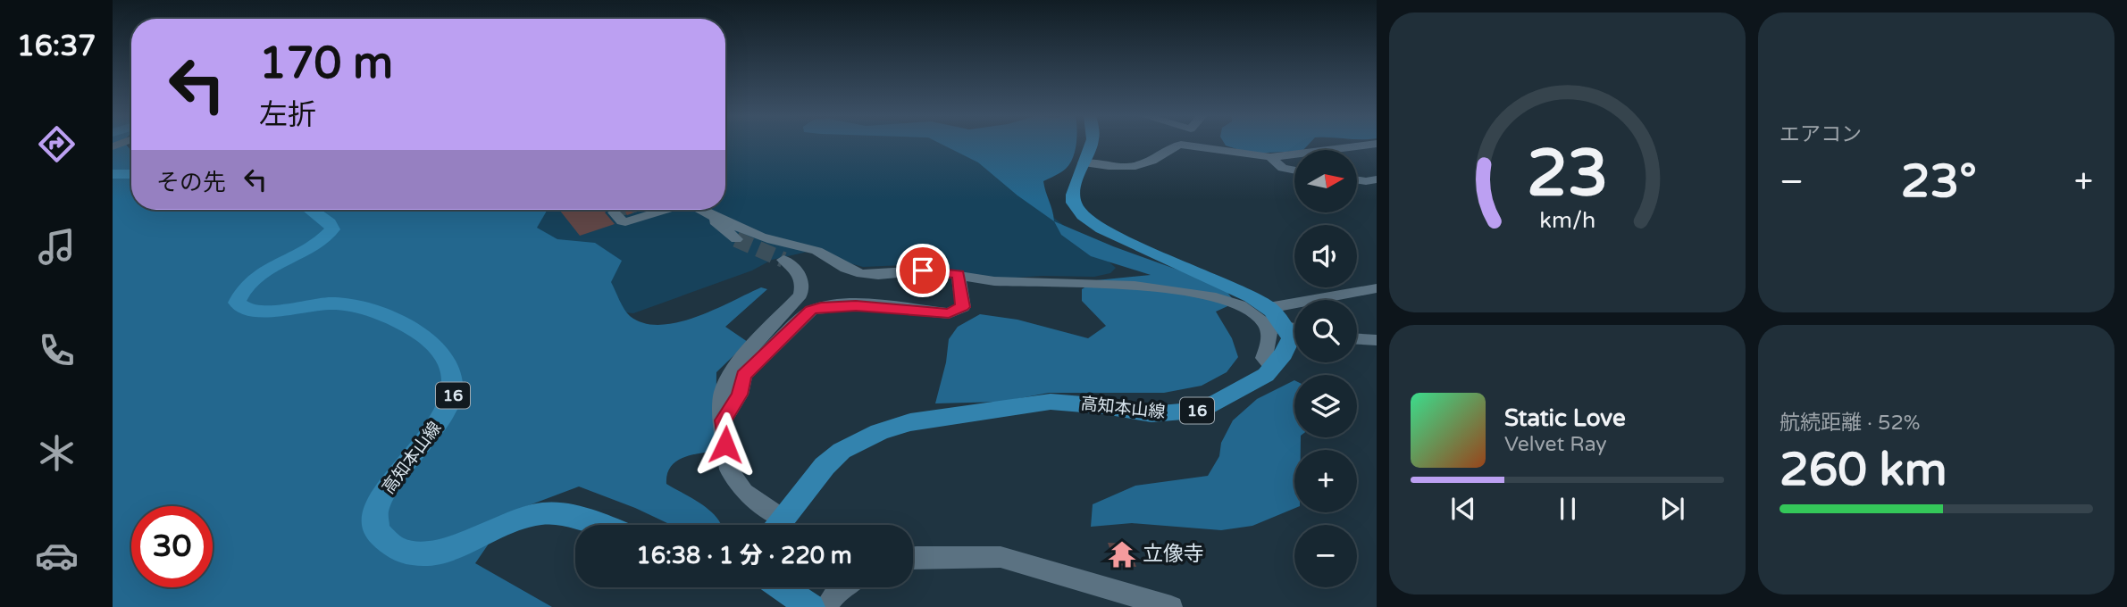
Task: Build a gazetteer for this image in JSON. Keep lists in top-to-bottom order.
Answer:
{
  "streets": {
    "main road": ["16", "高知本山線"]
  },
  "places": {
    "temple": ["立像寺"]
  },
  "north": "right",
  "page": {
    "tabs": "16:37",
    "tile": [
      "エアコン",
      ["航続距離 · 52%", "260 km"]
    ],
    "turn": ["170 m", "左折"],
    "map_buttons": ["+", "−"],
    "then": "その先",
    "heat": ["−", "23°", "+"],
    "song": ["Static Love", "Velvet Ray"],
    "limit": "30",
    "trip": "16:38 · 1 分 · 220 m",
    "gauge": ["23", "km/h"]
  }
}
